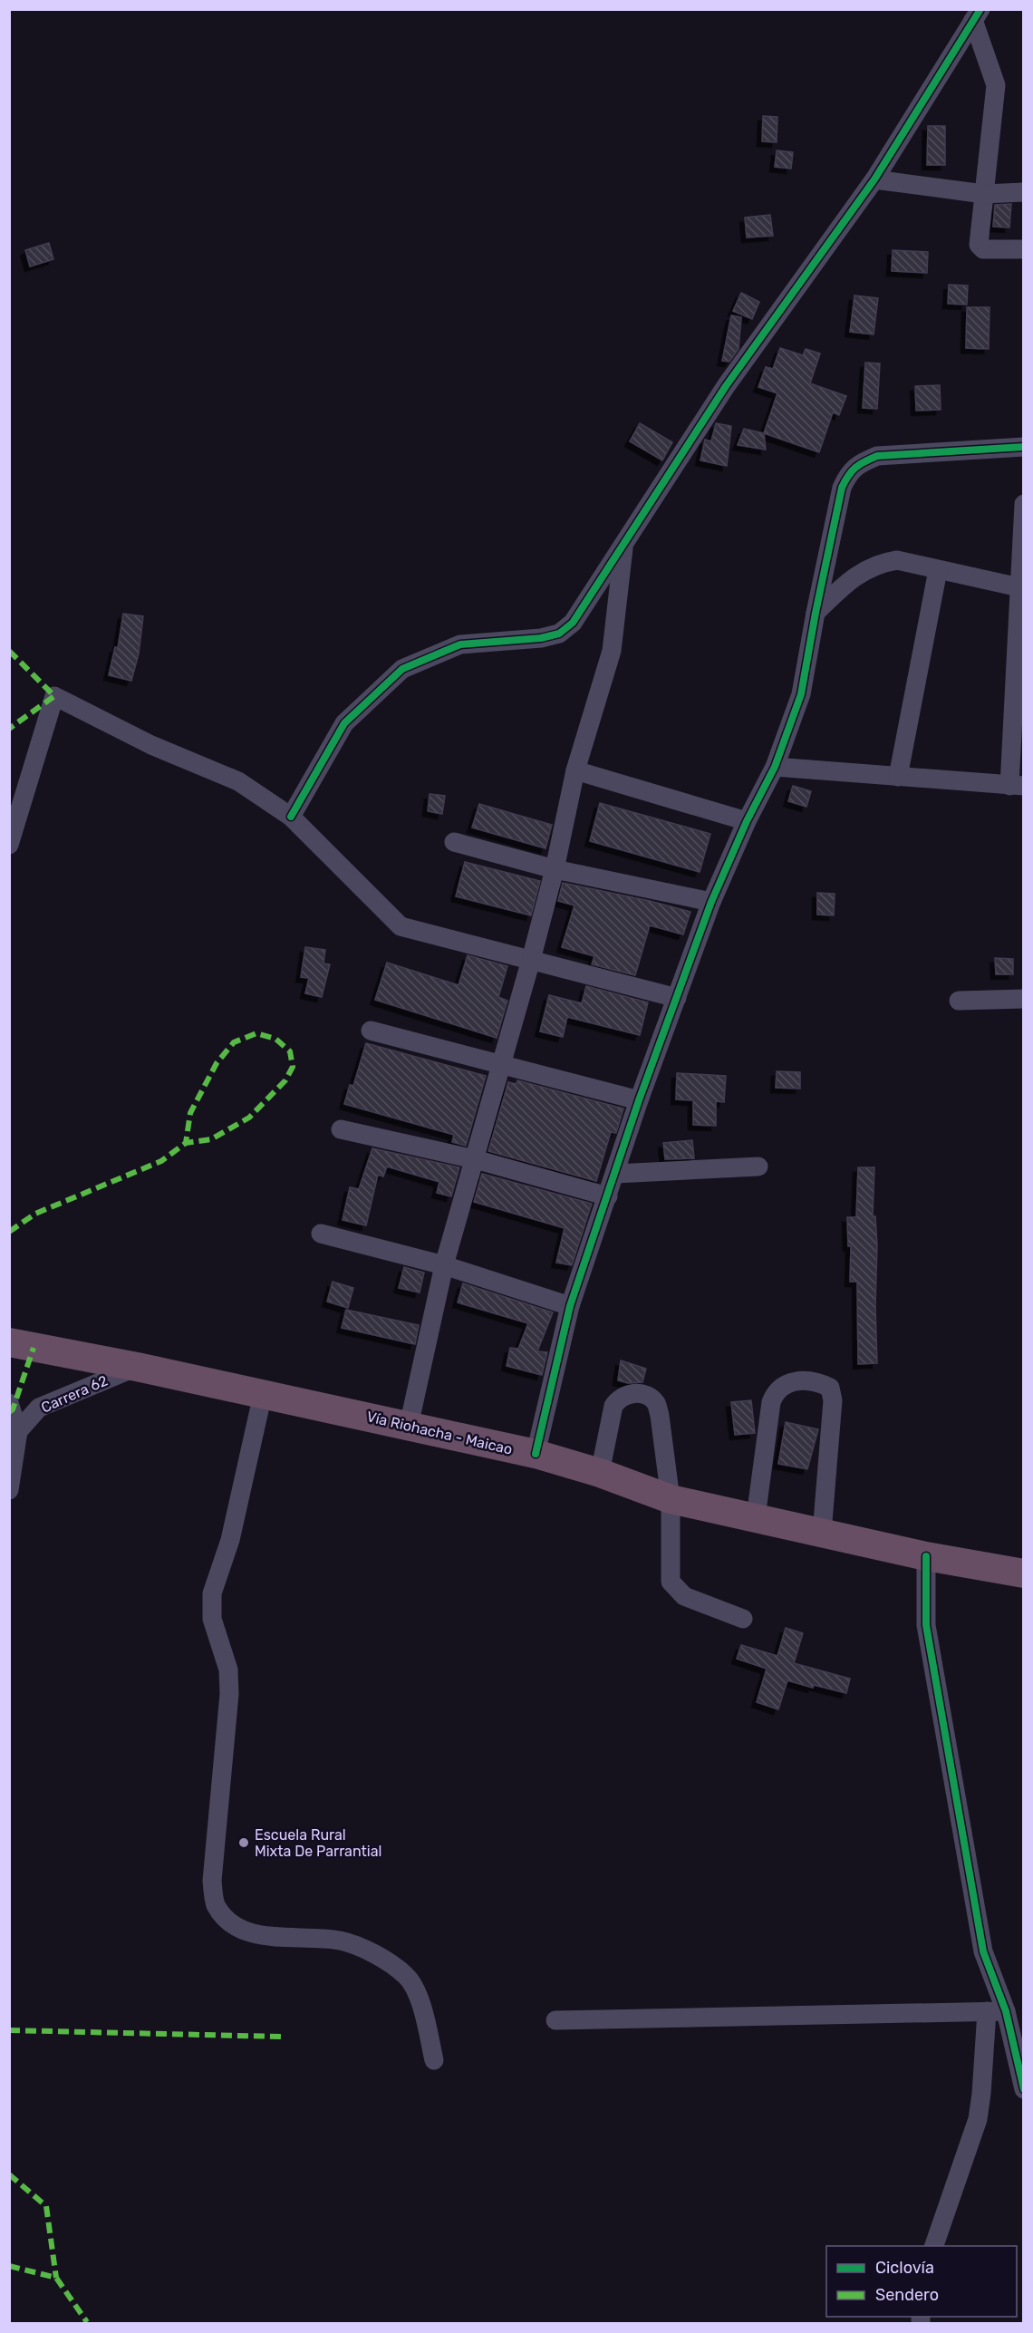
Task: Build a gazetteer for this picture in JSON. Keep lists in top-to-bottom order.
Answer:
{
  "streets": {
    "highway": ["Vía Riohacha - Maicao"],
    "street": ["Carrera 62"]
  },
  "crossings": [
    ["Carrera 62", "Vía Riohacha - Maicao"]
  ],
  "places": ["Escuela Rural Mixta De Parrantial"],
  "legend": ["Ciclovía", "Sendero"]
}
